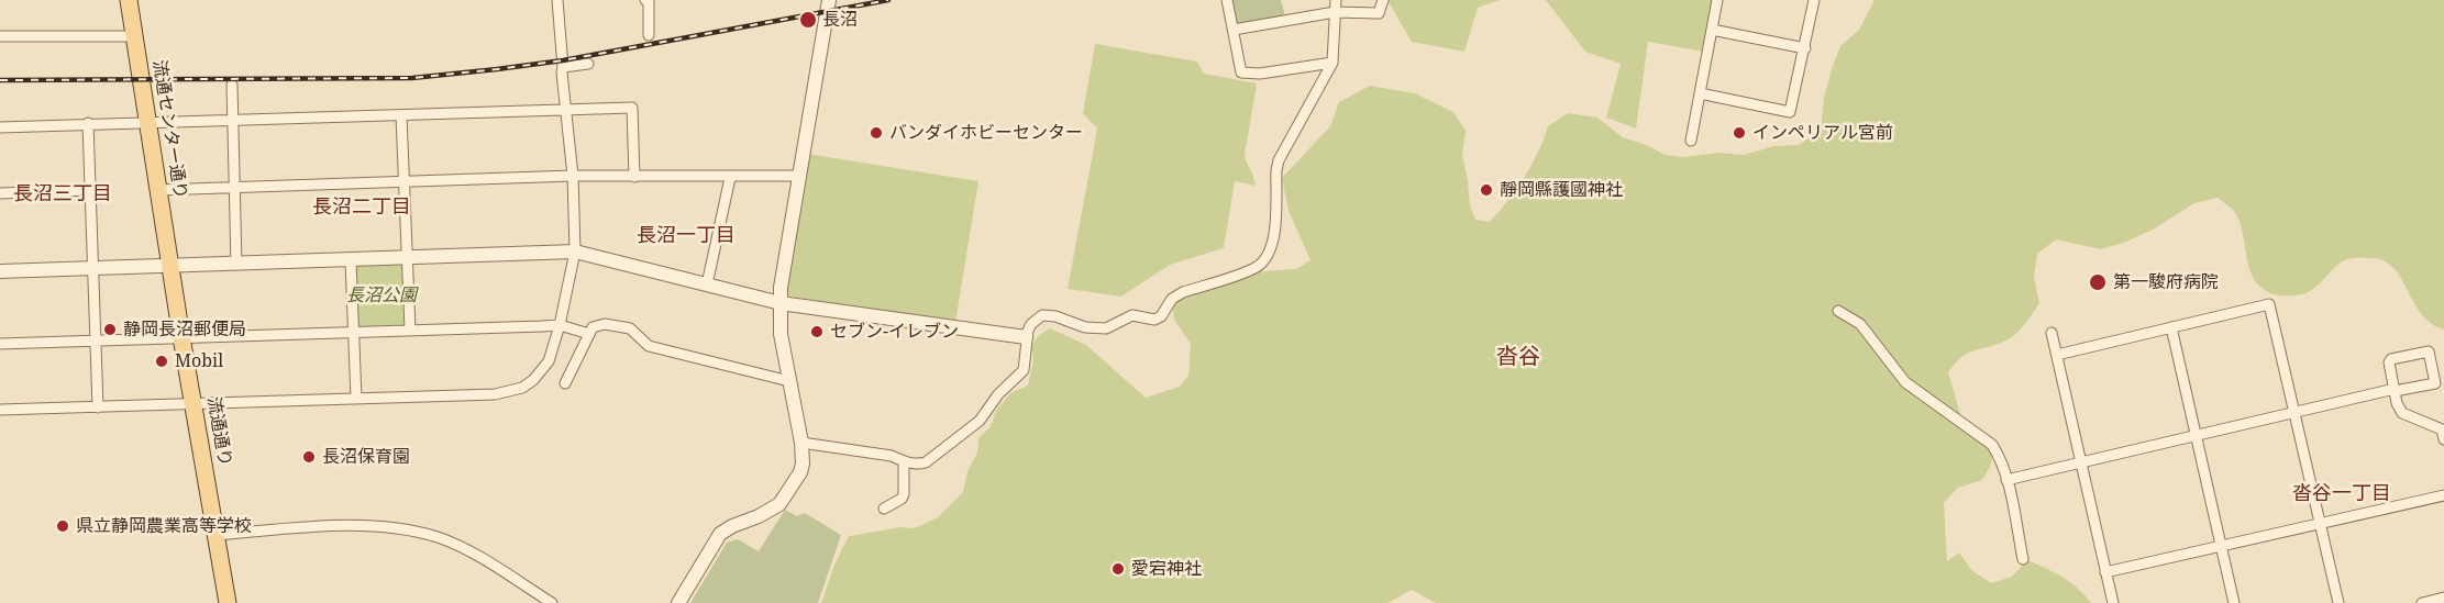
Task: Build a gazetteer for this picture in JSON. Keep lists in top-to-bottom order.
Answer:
{
  "streets": {
    "main road": ["流通センター通り", "流通通り"]
  },
  "crossings": [
    ["流通センター通り", "流通通り"]
  ],
  "districts": [
    "長沼三丁目",
    "長沼二丁目",
    "長沼一丁目",
    "沓谷",
    "沓谷一丁目"
  ],
  "parks": ["長沼公園"],
  "places": [
    "長沼",
    "バンダイホビーセンター",
    "インペリアル宮前",
    "靜岡縣護國神社",
    "第一駿府病院",
    "静岡長沼郵便局",
    "セブン-イレブン",
    "Mobil",
    "長沼保育園",
    "県立静岡農業高等学校",
    "愛宕神社"
  ]
}
